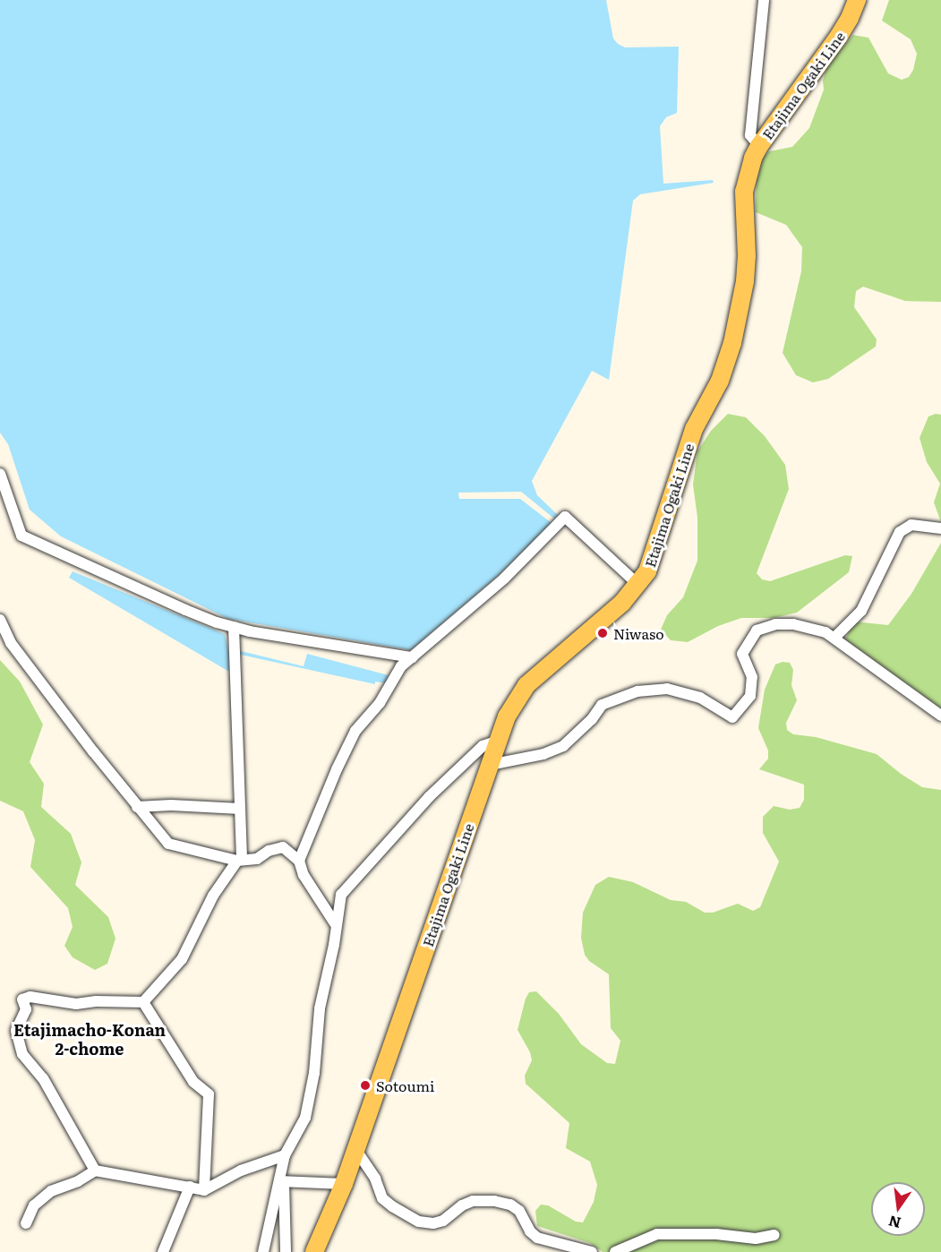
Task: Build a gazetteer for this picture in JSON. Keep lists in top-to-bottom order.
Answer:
{
  "streets": {
    "main road": ["Etajima Ogaki Line"]
  },
  "districts": ["Etajimacho-Konan 2-chome"],
  "places": ["Niwaso", "Sotoumi"],
  "north": "bottom"
}
